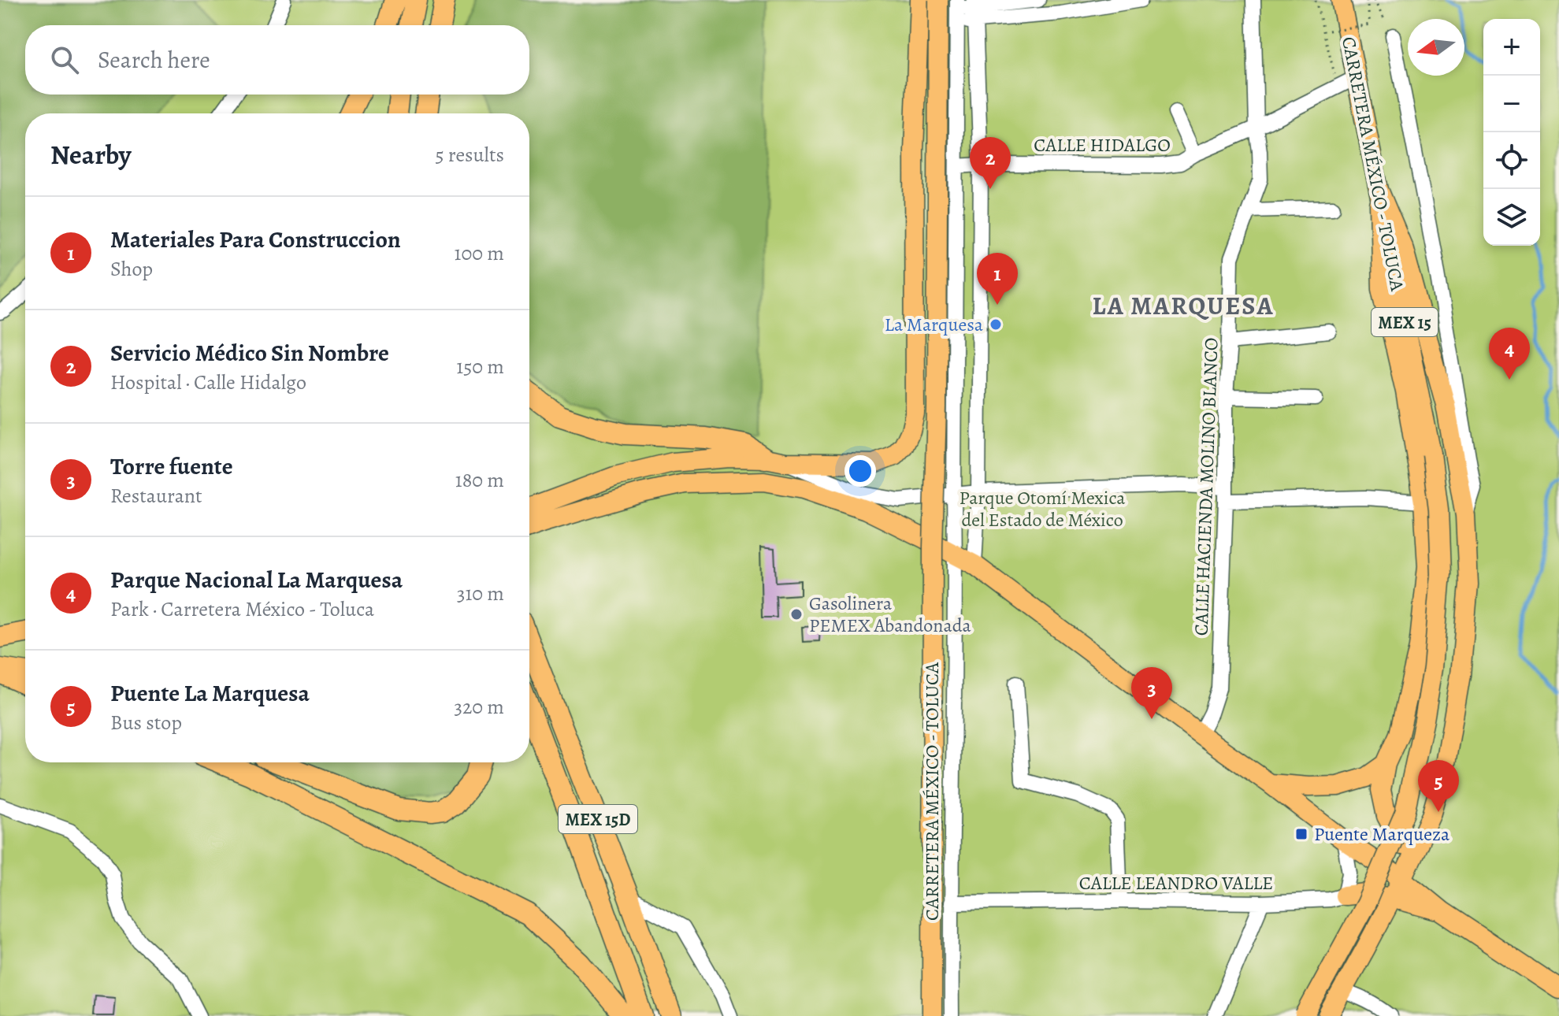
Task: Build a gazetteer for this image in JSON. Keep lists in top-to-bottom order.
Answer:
{
  "streets": {
    "highway": ["MEX 15D"],
    "main road": ["CARRETERA MÉXICO - TOLUCA", "MEX 15"],
    "street": ["CALLE HIDALGO", "CALLE HACIENDA MOLINO BLANCO", "CALLE LEANDRO VALLE"]
  },
  "crossings": [
    ["CALLE HIDALGO", "CARRETERA MÉXICO - TOLUCA"],
    ["CALLE HIDALGO", "CALLE HACIENDA MOLINO BLANCO"]
  ],
  "districts": ["LA MARQUESA"],
  "parks": ["Parque Otomí Mexica del Estado de México"],
  "places": {
    "other": ["La Marquesa", "Gasolinera PEMEX Abandonada"],
    "transit": ["Puente Marqueza"]
  },
  "north": "left",
  "page": {
    "map_buttons": ["+", "−"],
    "search": "Search here",
    "heading": ["Nearby", "5 results"],
    "pins": [
      "2",
      "1",
      "4",
      "3",
      "5"
    ],
    "list": [
      {
        "mark": "1",
        "name": "Materiales Para Construccion",
        "note": "Shop",
        "value": "100 m"
      },
      {
        "mark": "2",
        "name": "Servicio Médico Sin Nombre",
        "note": "Hospital · Calle Hidalgo",
        "value": "150 m"
      },
      {
        "mark": "3",
        "name": "Torre fuente",
        "note": "Restaurant",
        "value": "180 m"
      },
      {
        "mark": "4",
        "name": "Parque Nacional La Marquesa",
        "note": "Park · Carretera México - Toluca",
        "value": "310 m"
      },
      {
        "mark": "5",
        "name": "Puente La Marquesa",
        "note": "Bus stop",
        "value": "320 m"
      }
    ]
  }
}
